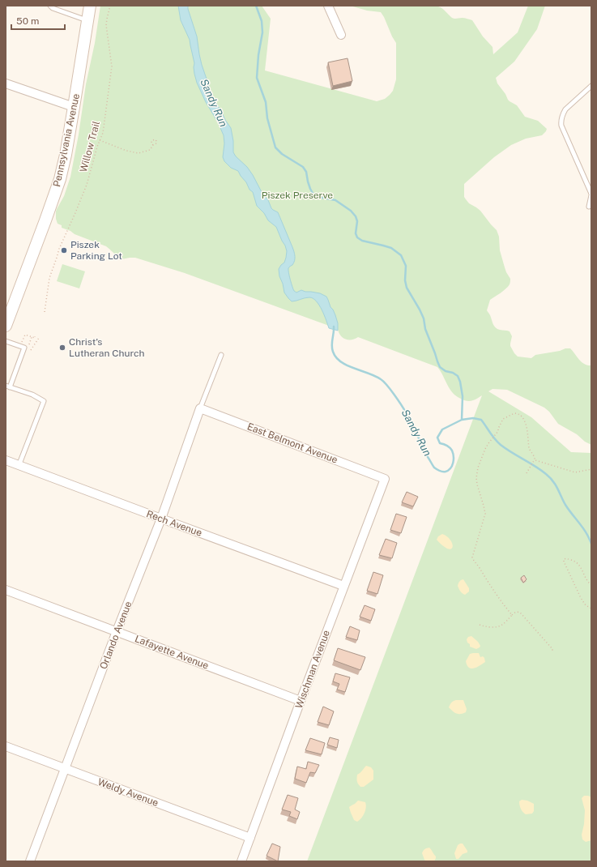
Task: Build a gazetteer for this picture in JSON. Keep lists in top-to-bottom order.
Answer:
{
  "streets": {
    "main road": ["Pennsylvania Avenue"],
    "street": [
      "East Belmont Avenue",
      "Rech Avenue",
      "Orlando Avenue",
      "Lafayette Avenue",
      "Wischman Avenue",
      "Weldy Avenue"
    ],
    "path": ["Willow Trail"]
  },
  "crossings": [
    ["East Belmont Avenue", "Orlando Avenue"],
    ["East Belmont Avenue", "Wischman Avenue"],
    ["Rech Avenue", "Orlando Avenue"],
    ["Rech Avenue", "Wischman Avenue"],
    ["Orlando Avenue", "Lafayette Avenue"],
    ["Orlando Avenue", "Weldy Avenue"],
    ["Lafayette Avenue", "Wischman Avenue"],
    ["Wischman Avenue", "Weldy Avenue"]
  ],
  "water": ["Sandy Run"],
  "parks": ["Piszek Preserve"],
  "places": ["Piszek Parking Lot", "Christ's Lutheran Church"],
  "scale_bar": "50 m"
}
